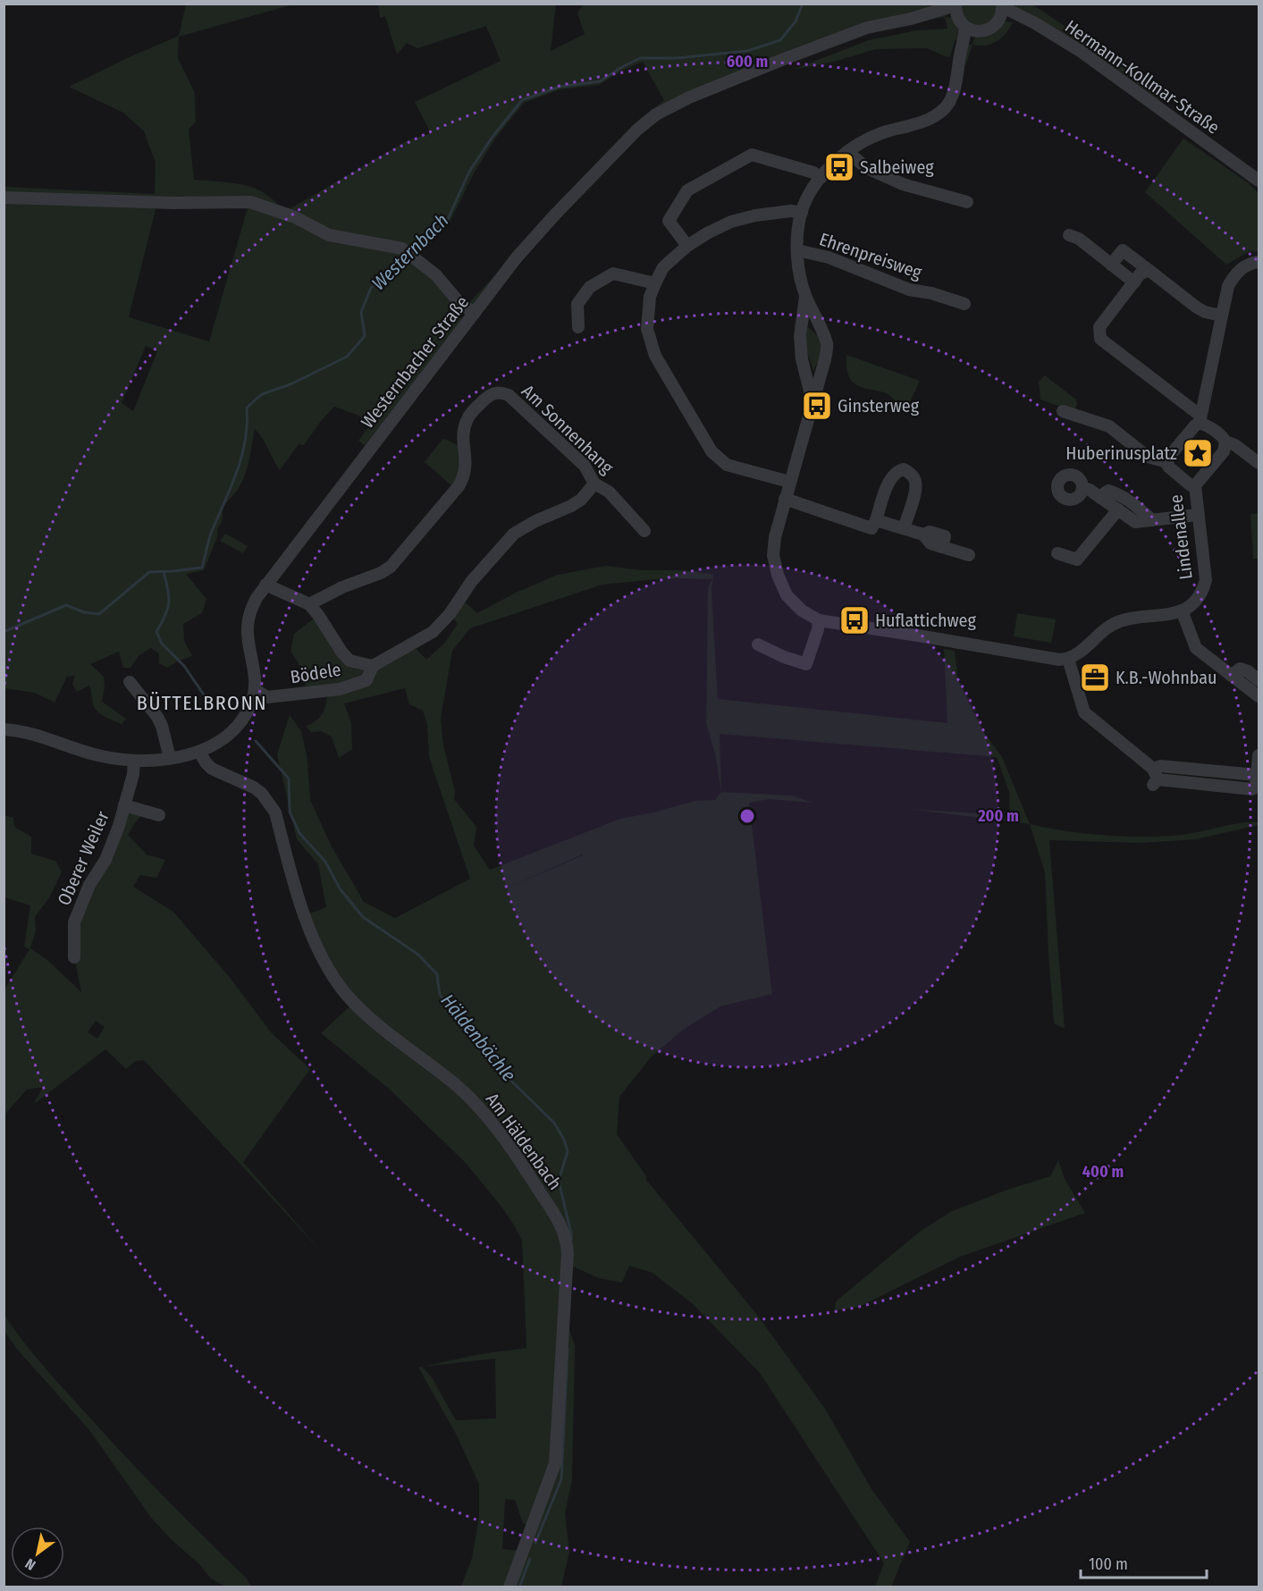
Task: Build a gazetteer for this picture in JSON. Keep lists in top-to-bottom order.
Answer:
{
  "streets": {
    "street": [
      "Hermann-Kollmar-Straße",
      "Ehrenpreisweg",
      "Westernbacher Straße",
      "Am Sonnenhang",
      "Lindenallee",
      "Bödele",
      "Oberer Weiler",
      "Am Häldenbach"
    ]
  },
  "crossings": [
    ["Westernbacher Straße", "Bödele"],
    ["Westernbacher Straße", "Oberer Weiler"],
    ["Westernbacher Straße", "Am Häldenbach"],
    ["Am Sonnenhang", "Bödele"]
  ],
  "districts": ["BÜTTELBRONN"],
  "water": ["Westernbach", "Häldenbächle"],
  "places": {
    "bus stop": ["Salbeiweg", "Ginsterweg", "Huflattichweg"],
    "place": ["Huberinusplatz"],
    "office": ["K.B.-Wohnbau"]
  },
  "scale_bar": "100 m",
  "north": "bottom left",
  "rings": ["600 m", "200 m", "400 m"]
}
